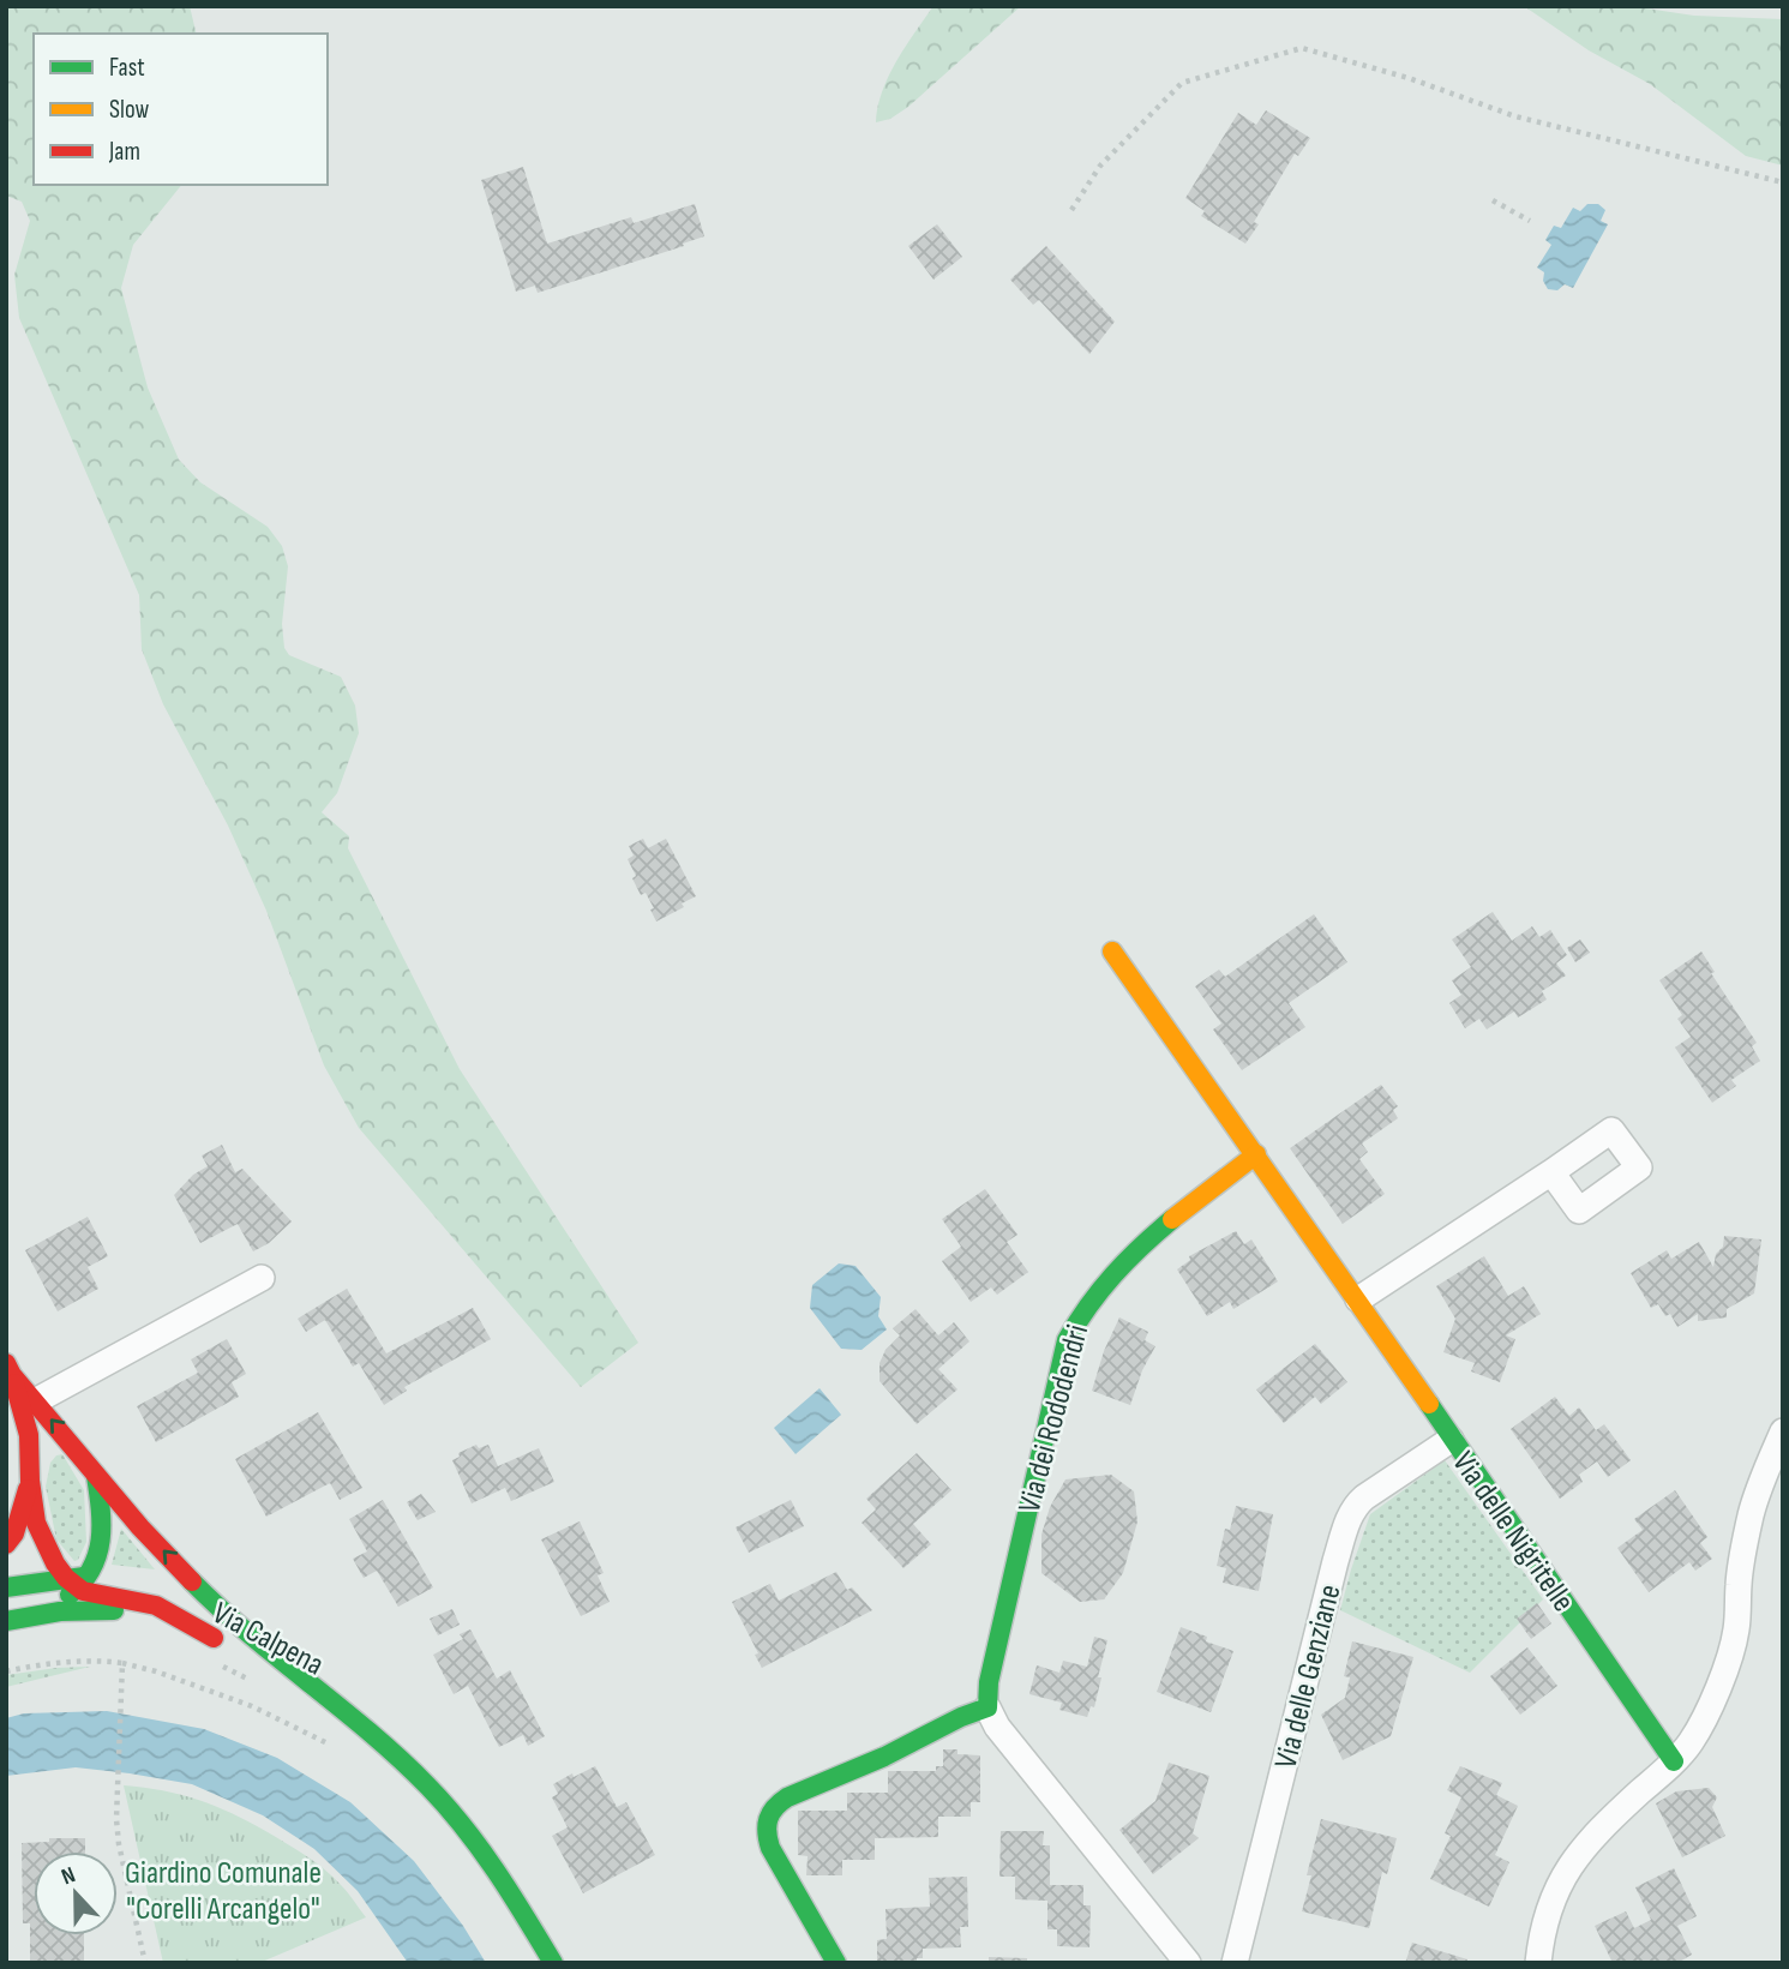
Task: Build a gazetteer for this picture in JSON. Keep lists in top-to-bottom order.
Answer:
{
  "streets": {
    "street": [
      "Via dei Rododendri",
      "Via delle Nigritelle",
      "Via Calpena",
      "Via delle Genziane"
    ]
  },
  "crossings": [
    ["Via dei Rododendri", "Via delle Nigritelle"],
    ["Via delle Nigritelle", "Via delle Genziane"]
  ],
  "parks": ["Giardino Comunale \"Corelli Arcangelo\""],
  "legend": ["Fast", "Slow", "Jam"],
  "north": "top"
}
